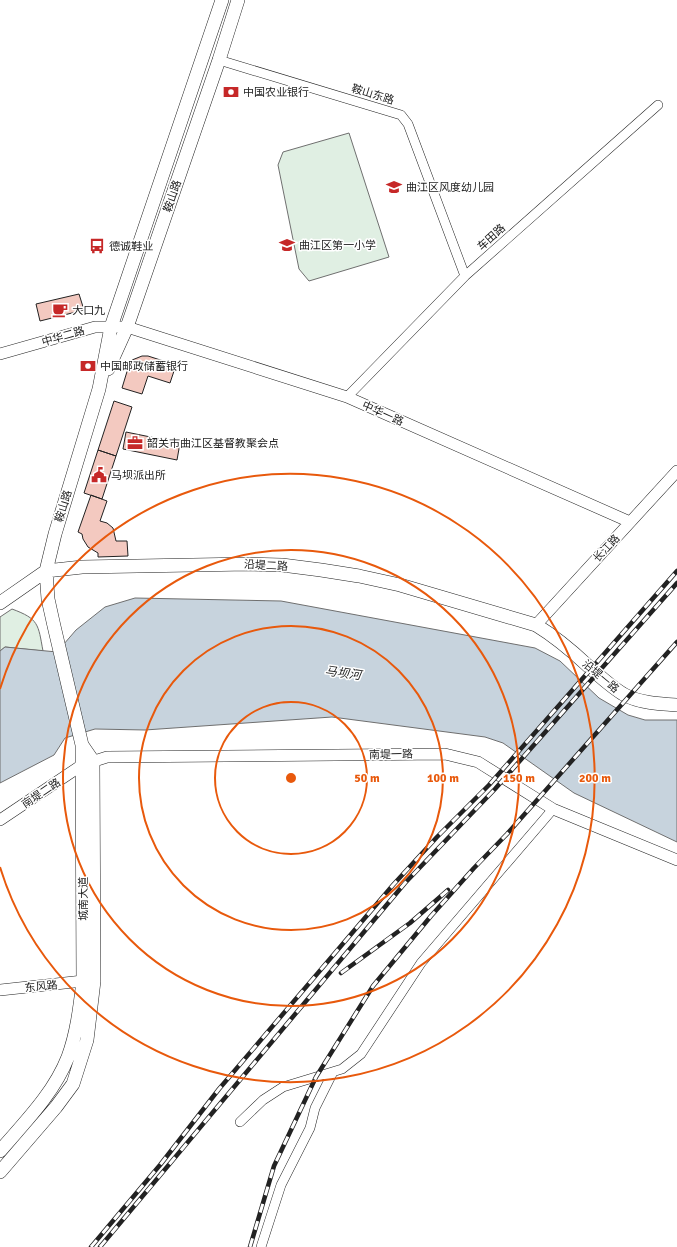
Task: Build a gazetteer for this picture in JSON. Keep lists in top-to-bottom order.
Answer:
{
  "streets": {
    "main road": [
      "鞍山路",
      "沿堤二路",
      "沿堤一路",
      "城南大道"
    ],
    "street": [
      "鞍山东路",
      "车田路",
      "中华二路",
      "中华一路",
      "长江路",
      "南堤一路",
      "南堤二路",
      "东风路"
    ]
  },
  "crossings": [
    ["鞍山东路", "鞍山路"],
    ["鞍山东路", "车田路"],
    ["鞍山路", "中华二路"],
    ["鞍山路", "中华一路"],
    ["鞍山路", "沿堤二路"],
    ["鞍山路", "城南大道"],
    ["车田路", "中华一路"],
    ["中华二路", "中华一路"],
    ["中华一路", "长江路"],
    ["长江路", "沿堤二路"],
    ["长江路", "沿堤一路"],
    ["沿堤二路", "沿堤一路"],
    ["南堤一路", "南堤二路"],
    ["南堤一路", "城南大道"],
    ["南堤二路", "城南大道"],
    ["城南大道", "东风路"]
  ],
  "water": ["马坝河"],
  "places": {
    "bank": ["中国农业银行", "中国邮政储蓄银行"],
    "school or university": ["曲江区风度幼儿园", "曲江区第一小学"],
    "bus stop": ["德诚鞋业"],
    "cafe": ["大口九"],
    "office": ["韶关市曲江区基督教聚会点"],
    "public building": ["马坝派出所"]
  },
  "rings": [
    "50 m",
    "100 m",
    "150 m",
    "200 m"
  ]
}
